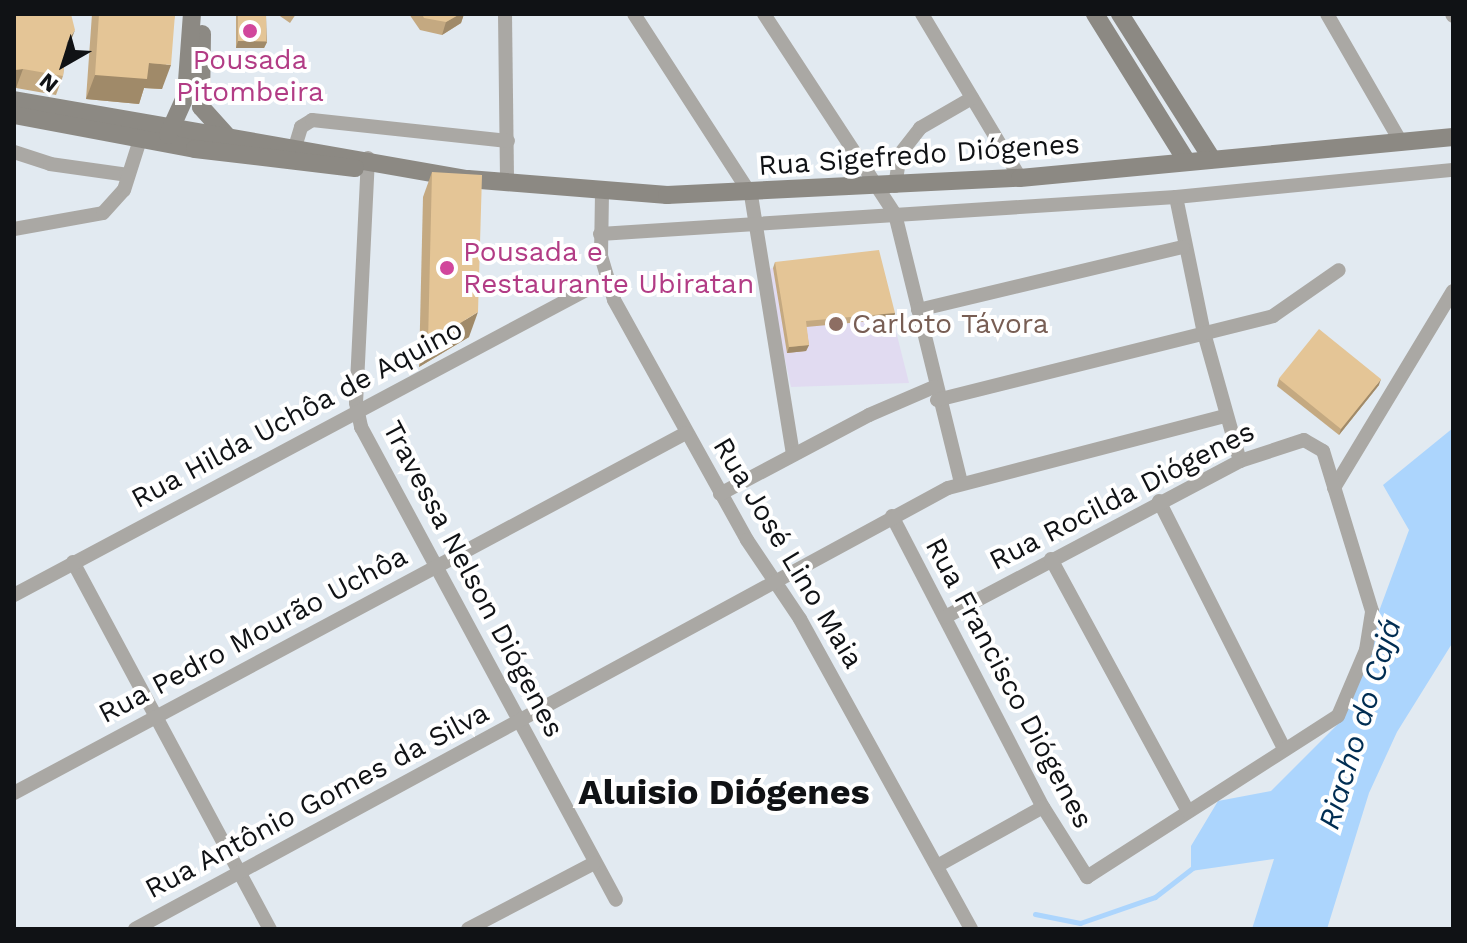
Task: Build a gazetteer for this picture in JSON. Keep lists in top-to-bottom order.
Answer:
{
  "streets": {
    "main road": ["Rua Sigefredo Diógenes"],
    "street": [
      "Rua Hilda Uchôa de Aquino",
      "Rua Rocilda Diógenes",
      "Rua José Lino Maia",
      "Travessa Nelson Diógenes",
      "Rua Pedro Mourão Uchôa",
      "Rua Francisco Diógenes",
      "Rua Antônio Gomes da Silva"
    ]
  },
  "crossings": [
    ["Rua Sigefredo Diógenes", "Rua José Lino Maia"],
    ["Rua Sigefredo Diógenes", "Travessa Nelson Diógenes"],
    ["Rua Hilda Uchôa de Aquino", "Rua José Lino Maia"],
    ["Rua Hilda Uchôa de Aquino", "Travessa Nelson Diógenes"],
    ["Rua Rocilda Diógenes", "Rua Francisco Diógenes"],
    ["Rua José Lino Maia", "Rua Pedro Mourão Uchôa"],
    ["Rua José Lino Maia", "Rua Antônio Gomes da Silva"],
    ["Travessa Nelson Diógenes", "Rua Pedro Mourão Uchôa"],
    ["Travessa Nelson Diógenes", "Rua Antônio Gomes da Silva"],
    ["Rua Francisco Diógenes", "Rua Antônio Gomes da Silva"]
  ],
  "districts": ["Aluisio Diógenes"],
  "water": ["Riacho do Cajá"],
  "places": ["Pousada Pitombeira", "Pousada e Restaurante Ubiratan", "Carloto Távora"],
  "north": "bottom left"
}
